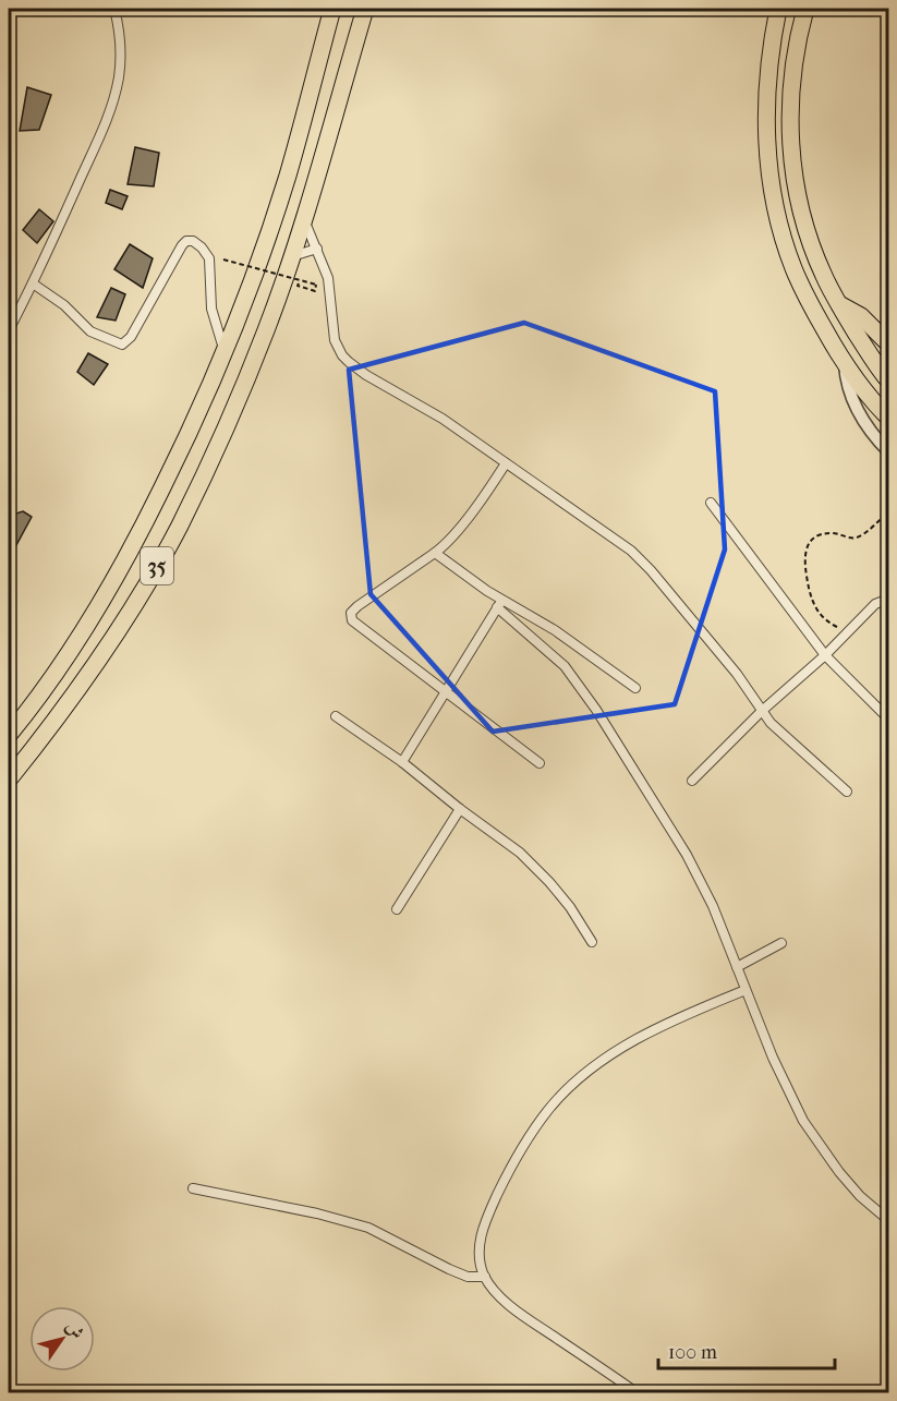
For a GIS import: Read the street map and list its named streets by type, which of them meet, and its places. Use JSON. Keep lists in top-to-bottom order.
{
  "streets": {
    "highway": ["35"]
  },
  "scale_bar": "100 m",
  "north": "top right"
}
